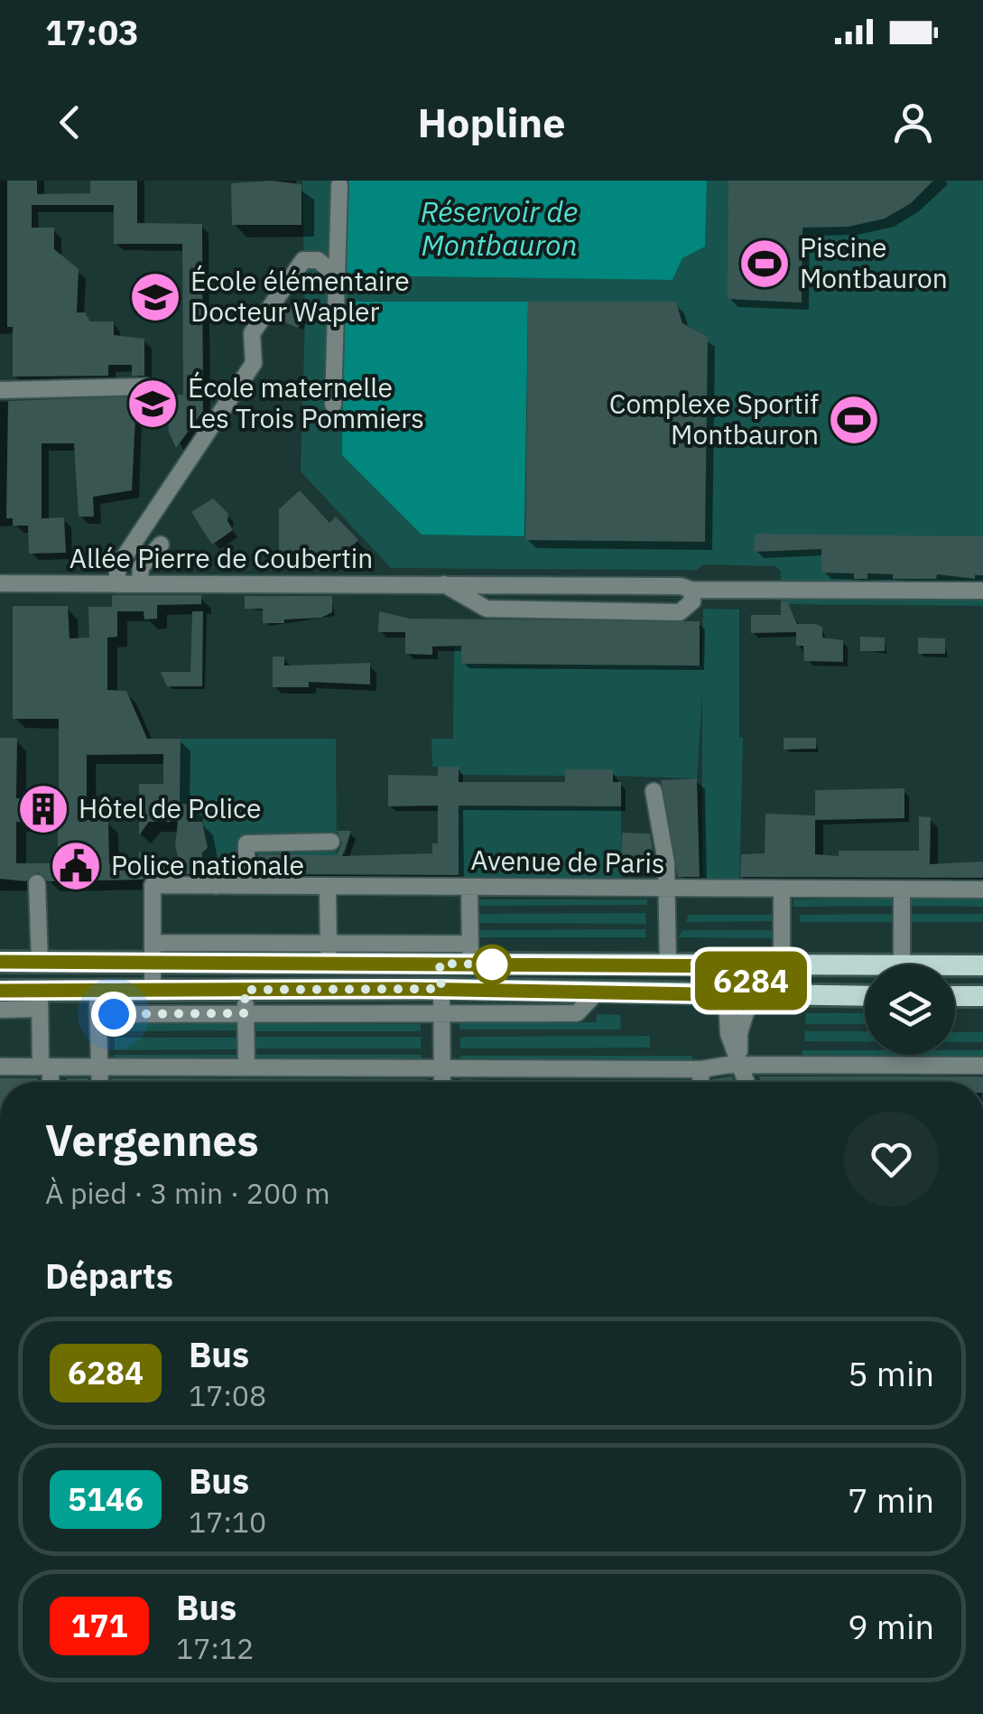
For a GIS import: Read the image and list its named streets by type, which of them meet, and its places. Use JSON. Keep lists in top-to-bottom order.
{
  "streets": {
    "street": ["Allée Pierre de Coubertin", "Avenue de Paris"]
  },
  "water": ["Réservoir de Montbauron"],
  "places": {
    "sports": ["Piscine Montbauron", "Complexe Sportif Montbauron"],
    "school or university": ["École élémentaire Docteur Wapler", "École maternelle Les Trois Pommiers"],
    "building": ["Hôtel de Police"],
    "public building": ["Police nationale"]
  },
  "lines": ["bus line 6284"],
  "page": {
    "status": "17:03",
    "header": "Hopline",
    "on_map": "6284",
    "heading": [
      ["Vergennes", "À pied · 3 min · 200 m"],
      "Départs"
    ],
    "list": [
      {
        "mark": "6284",
        "name": "Bus",
        "note": "17:08",
        "value": "5 min"
      },
      {
        "mark": "5146",
        "name": "Bus",
        "note": "17:10",
        "value": "7 min"
      },
      {
        "mark": "171",
        "name": "Bus",
        "note": "17:12",
        "value": "9 min"
      }
    ]
  }
}
